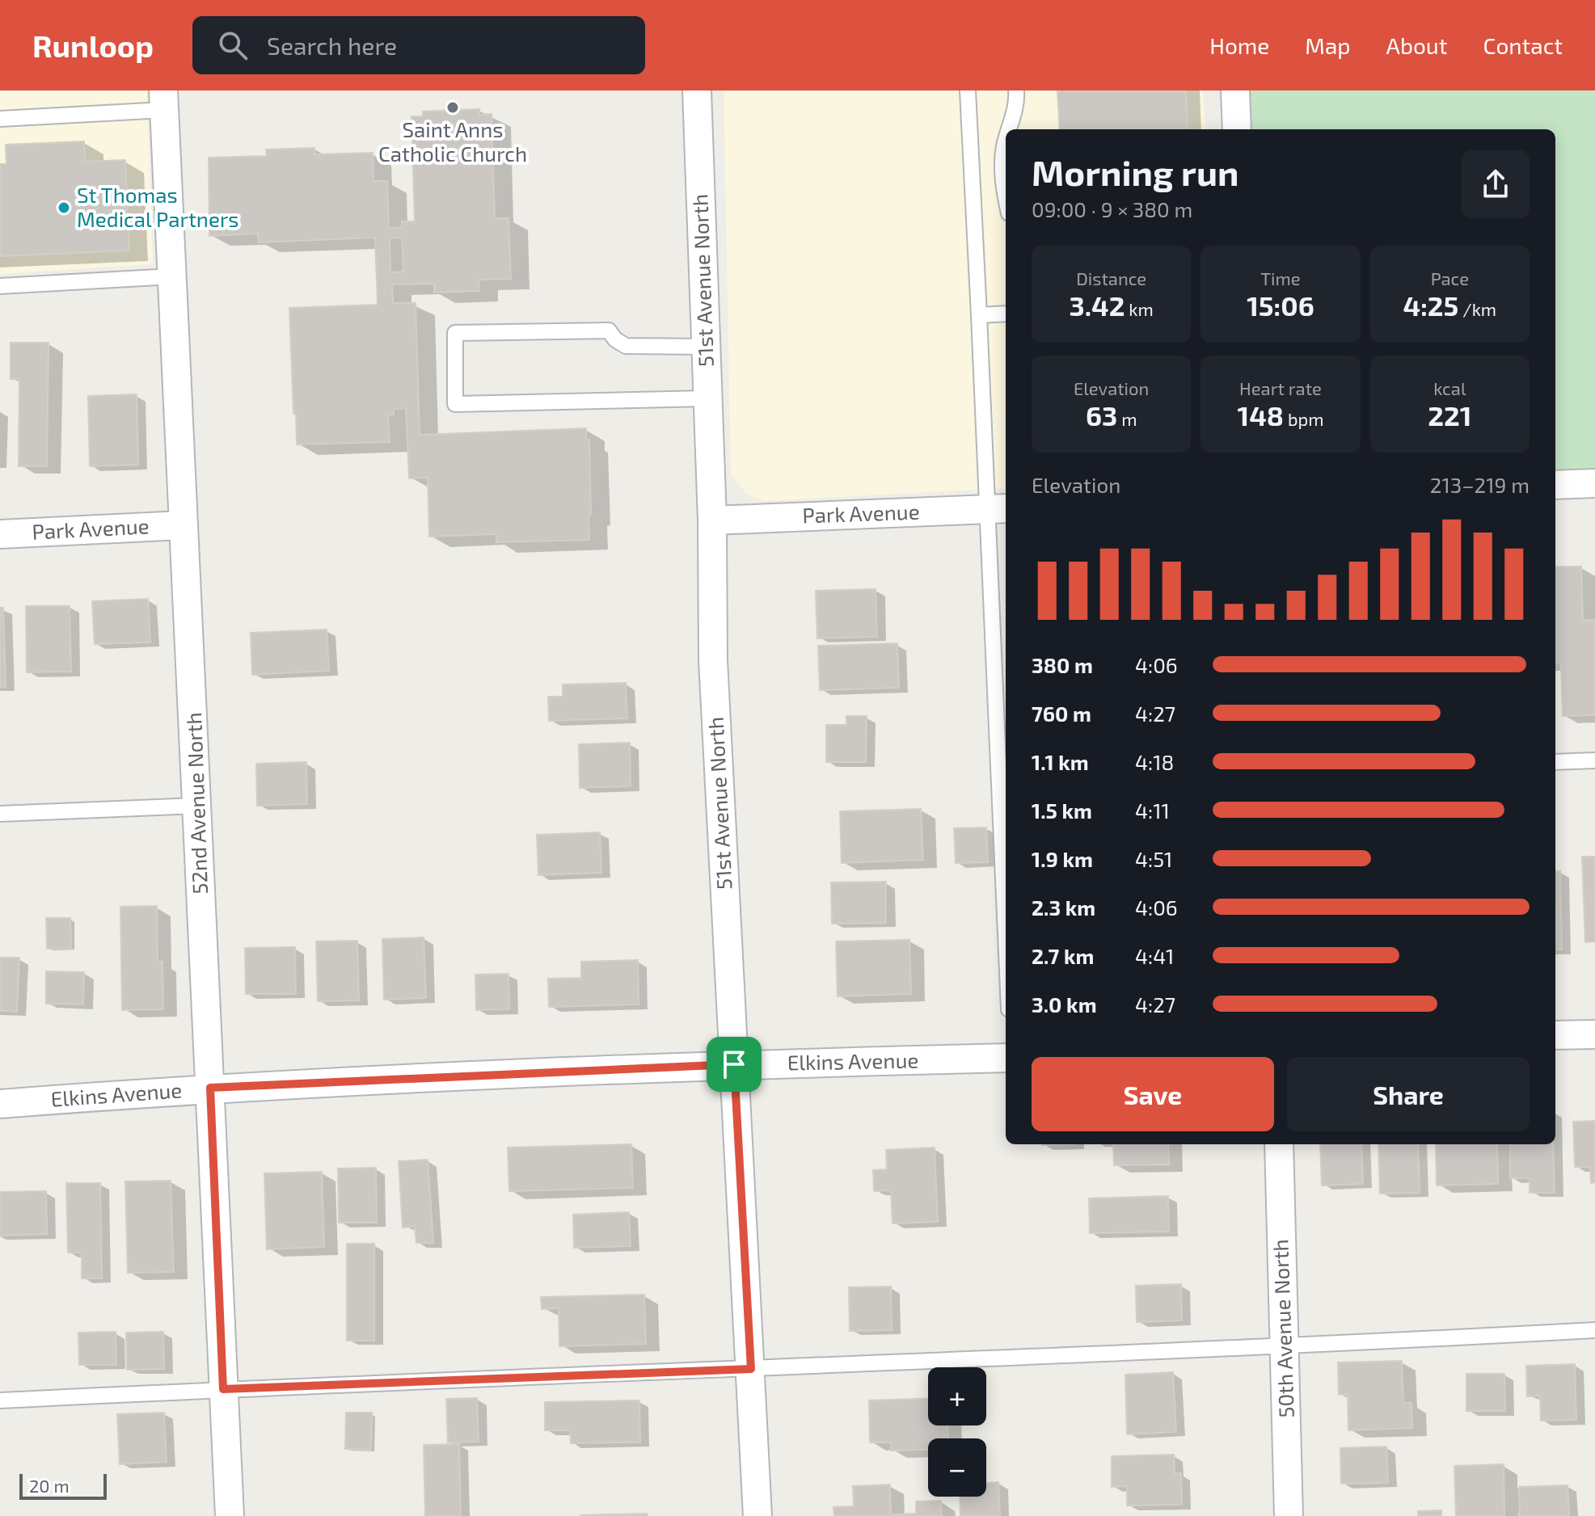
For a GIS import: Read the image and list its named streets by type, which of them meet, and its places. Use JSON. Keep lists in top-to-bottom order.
{
  "streets": {
    "street": [
      "51st Avenue North",
      "Park Avenue",
      "52nd Avenue North",
      "Elkins Avenue",
      "50th Avenue North"
    ]
  },
  "crossings": [
    ["51st Avenue North", "Park Avenue"],
    ["51st Avenue North", "Elkins Avenue"],
    ["Park Avenue", "52nd Avenue North"],
    ["52nd Avenue North", "Elkins Avenue"]
  ],
  "places": ["Saint Anns Catholic Church", "St Thomas Medical Partners"],
  "scale_bar": "20 m",
  "page": {
    "header": "Runloop",
    "search": "Search here",
    "nav": [
      "Home",
      "Map",
      "About",
      "Contact"
    ],
    "heading": ["Morning run", "09:00 · 9 × 380 m"],
    "stats": [
      ["Distance", "3.42 km"],
      ["Time", "15:06"],
      ["Pace", "4:25 /km"],
      ["Elevation", "63 m"],
      ["Heart rate", "148 bpm"],
      ["kcal", "221"]
    ],
    "chart": ["Elevation", "213–219 m"],
    "list": [
      {
        "name": "380 m",
        "note": "4:06"
      },
      {
        "name": "760 m",
        "note": "4:27"
      },
      {
        "name": "1.1 km",
        "note": "4:18"
      },
      {
        "name": "1.5 km",
        "note": "4:11"
      },
      {
        "name": "1.9 km",
        "note": "4:51"
      },
      {
        "name": "2.3 km",
        "note": "4:06"
      },
      {
        "name": "2.7 km",
        "note": "4:41"
      },
      {
        "name": "3.0 km",
        "note": "4:27"
      }
    ],
    "buttons": ["Save", "Share"],
    "map_buttons": ["+", "−"],
    "scale": "20 m"
  }
}
